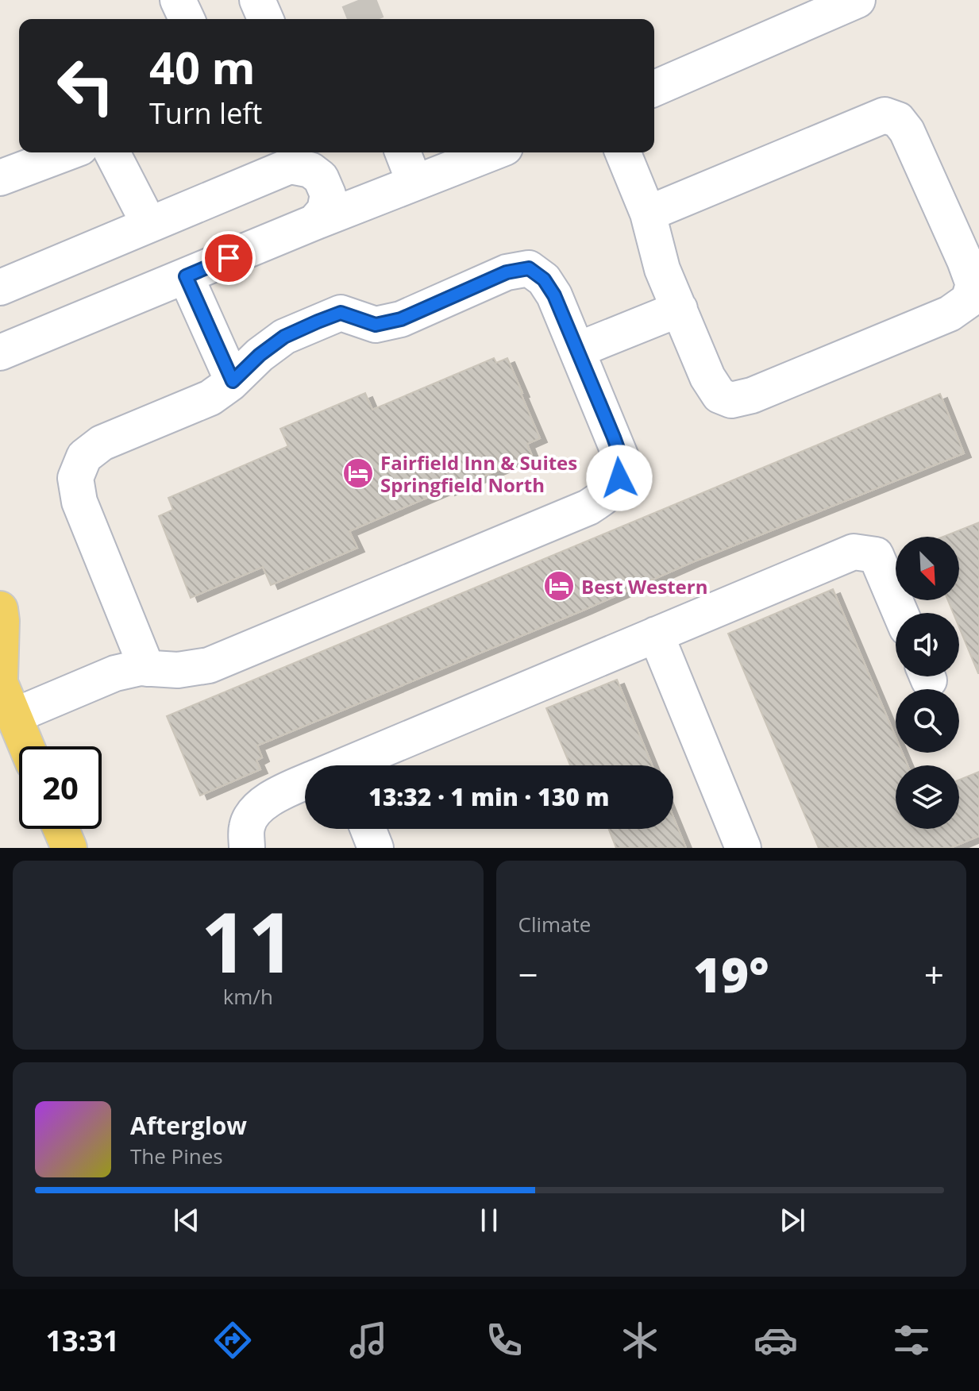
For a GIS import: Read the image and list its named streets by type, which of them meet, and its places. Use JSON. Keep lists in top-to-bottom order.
{
  "places": {
    "hotel": ["Fairfield Inn & Suites Springfield North", "Best Western"]
  },
  "north": "bottom right",
  "page": {
    "turn": ["40 m", "Turn left"],
    "limit": "20",
    "trip": "13:32 · 1 min · 130 m",
    "tile": [
      ["11", "km/h"],
      "Climate"
    ],
    "heat": ["−", "19°", "+"],
    "song": ["Afterglow", "The Pines"],
    "tabs": "13:31"
  }
}
